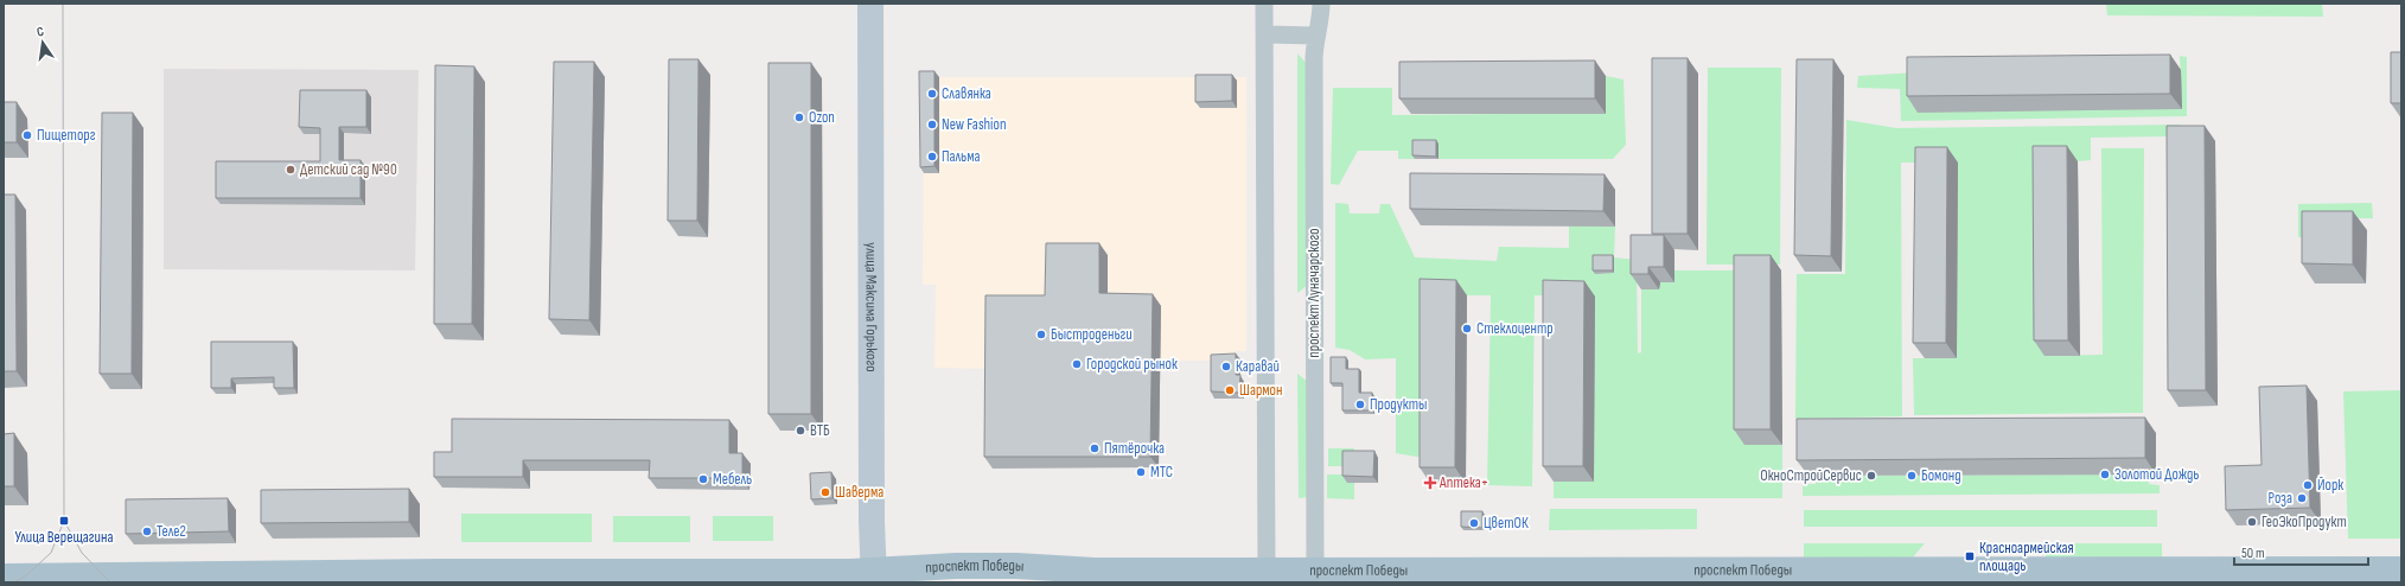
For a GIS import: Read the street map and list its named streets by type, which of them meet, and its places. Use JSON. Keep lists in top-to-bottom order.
{
  "streets": {
    "main road": ["проспект Победы"],
    "street": ["проспект Луначарского", "улица Максима Горького"]
  },
  "crossings": [
    ["проспект Луначарского", "проспект Победы"],
    ["улица Максима Горького", "проспект Победы"]
  ],
  "places": {
    "other": [
      "Славянка",
      "Ozon",
      "New Fashion",
      "Пищеторг",
      "Пальма",
      "Детский сад №90",
      "Стеклоцентр",
      "Быстроденьги",
      "Городской рынок",
      "Каравай",
      "Шармон",
      "Продукты",
      "ВТБ",
      "Пятёрочка",
      "МТС",
      "Золотой Дождь",
      "ОкноСтройСервис",
      "Бомонд",
      "Мебель",
      "Йорк",
      "Шаверма",
      "Роза",
      "ГеоЭкоПродукт",
      "ЦветОК",
      "Теле2"
    ],
    "health": ["Аптека+"],
    "transit": ["Улица Верещагина", "Красноармейская площадь"]
  },
  "scale_bar": "50 m",
  "north": "top"
}
